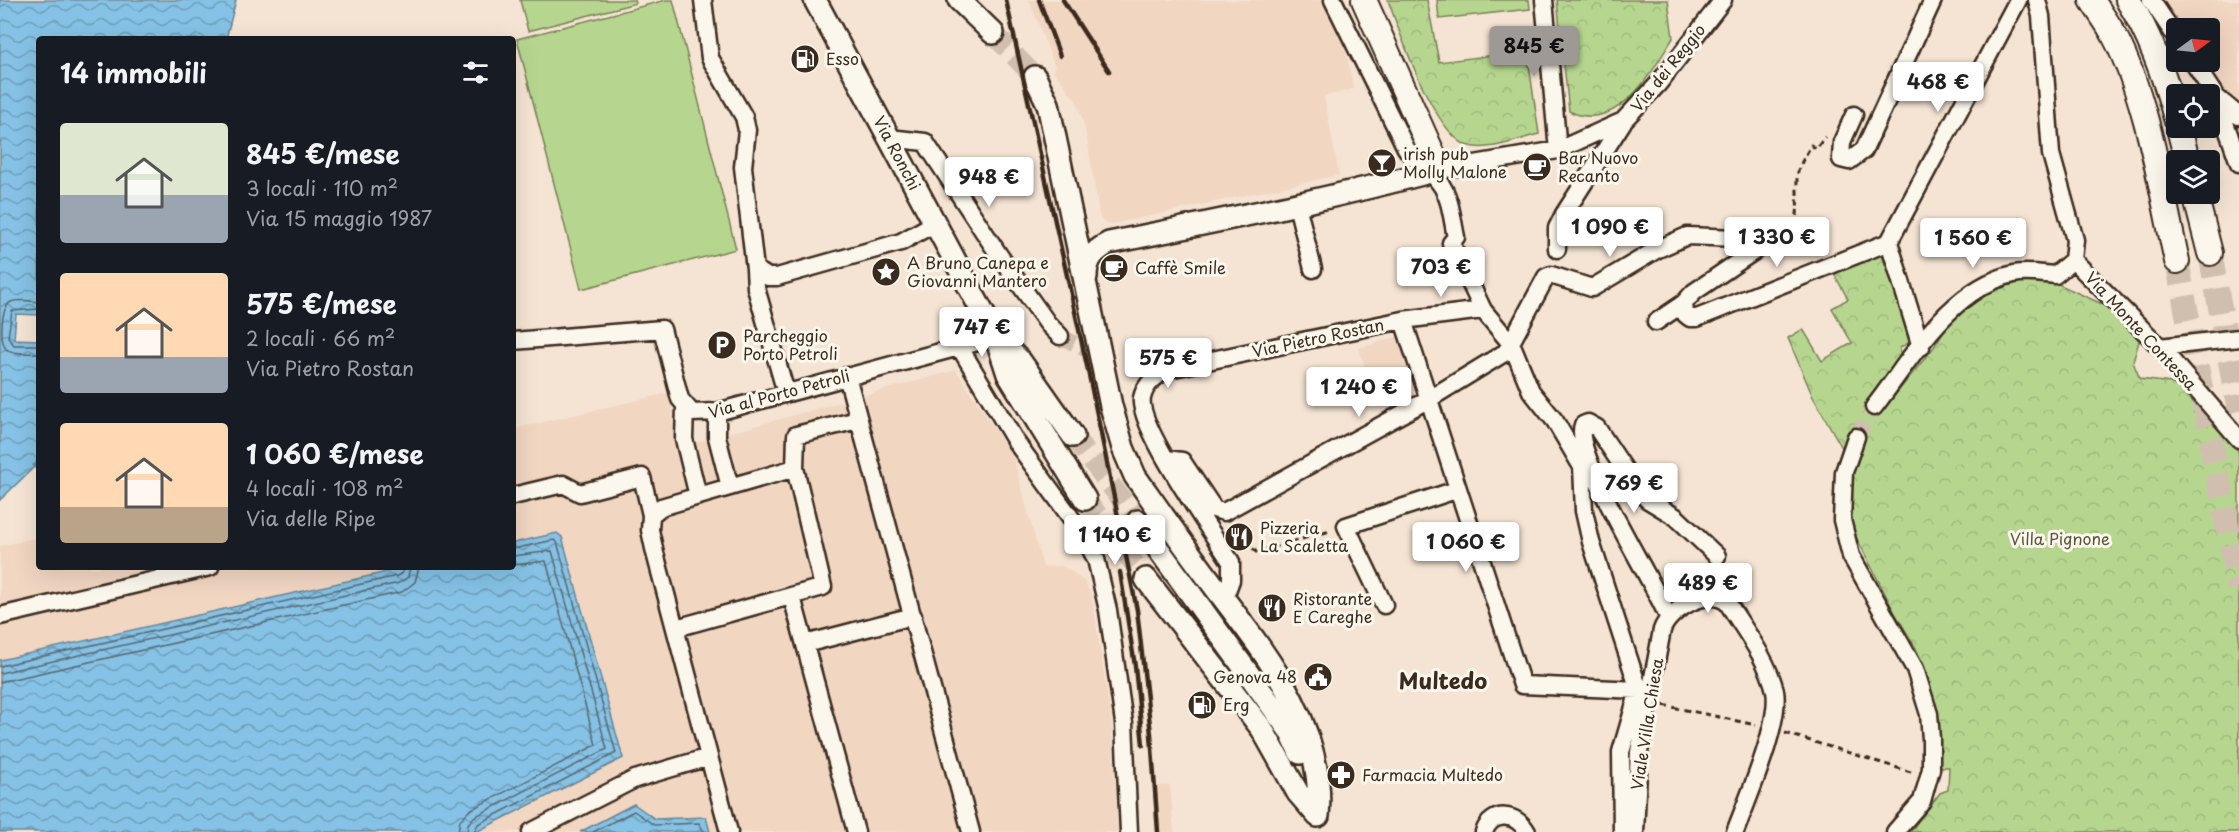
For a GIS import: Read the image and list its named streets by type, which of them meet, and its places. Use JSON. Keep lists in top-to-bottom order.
{
  "streets": {
    "main road": ["Via Ronchi"],
    "street": [
      "Via dei Reggio",
      "Via Monte Contessa",
      "Via Pietro Rostan",
      "Via al Porto Petroli",
      "Viale Villa Chiesa"
    ]
  },
  "crossings": [
    ["Via Ronchi", "Via al Porto Petroli"]
  ],
  "districts": ["Multedo"],
  "parks": ["Villa Pignone"],
  "places": {
    "fuel station": ["Esso", "Erg"],
    "bar": ["irish pub Molly Malone"],
    "cafe": ["Bar Nuovo Recanto", "Caffè Smile"],
    "place": ["A Bruno Canepa e Giovanni Mantero"],
    "parking": ["Parcheggio Porto Petroli"],
    "restaurant": ["Pizzeria La Scaletta", "Ristorante E Careghe"],
    "public building": ["Genova 48"],
    "pharmacy": ["Farmacia Multedo"]
  },
  "north": "right",
  "page": {
    "price": [
      "845 €",
      "468 €",
      "948 €",
      "1 090 €",
      "1 330 €",
      "1 560 €",
      "703 €",
      "747 €",
      "575 €",
      "1 240 €",
      "769 €",
      "1 140 €",
      "1 060 €",
      "489 €"
    ],
    "heading": "14 immobili",
    "list": [
      {
        "name": "845 €/mese",
        "note": "3 locali · 110 m² · Via 15 maggio 1987"
      },
      {
        "name": "575 €/mese",
        "note": "2 locali · 66 m² · Via Pietro Rostan"
      },
      {
        "name": "1 060 €/mese",
        "note": "4 locali · 108 m² · Via delle Ripe"
      }
    ]
  }
}
